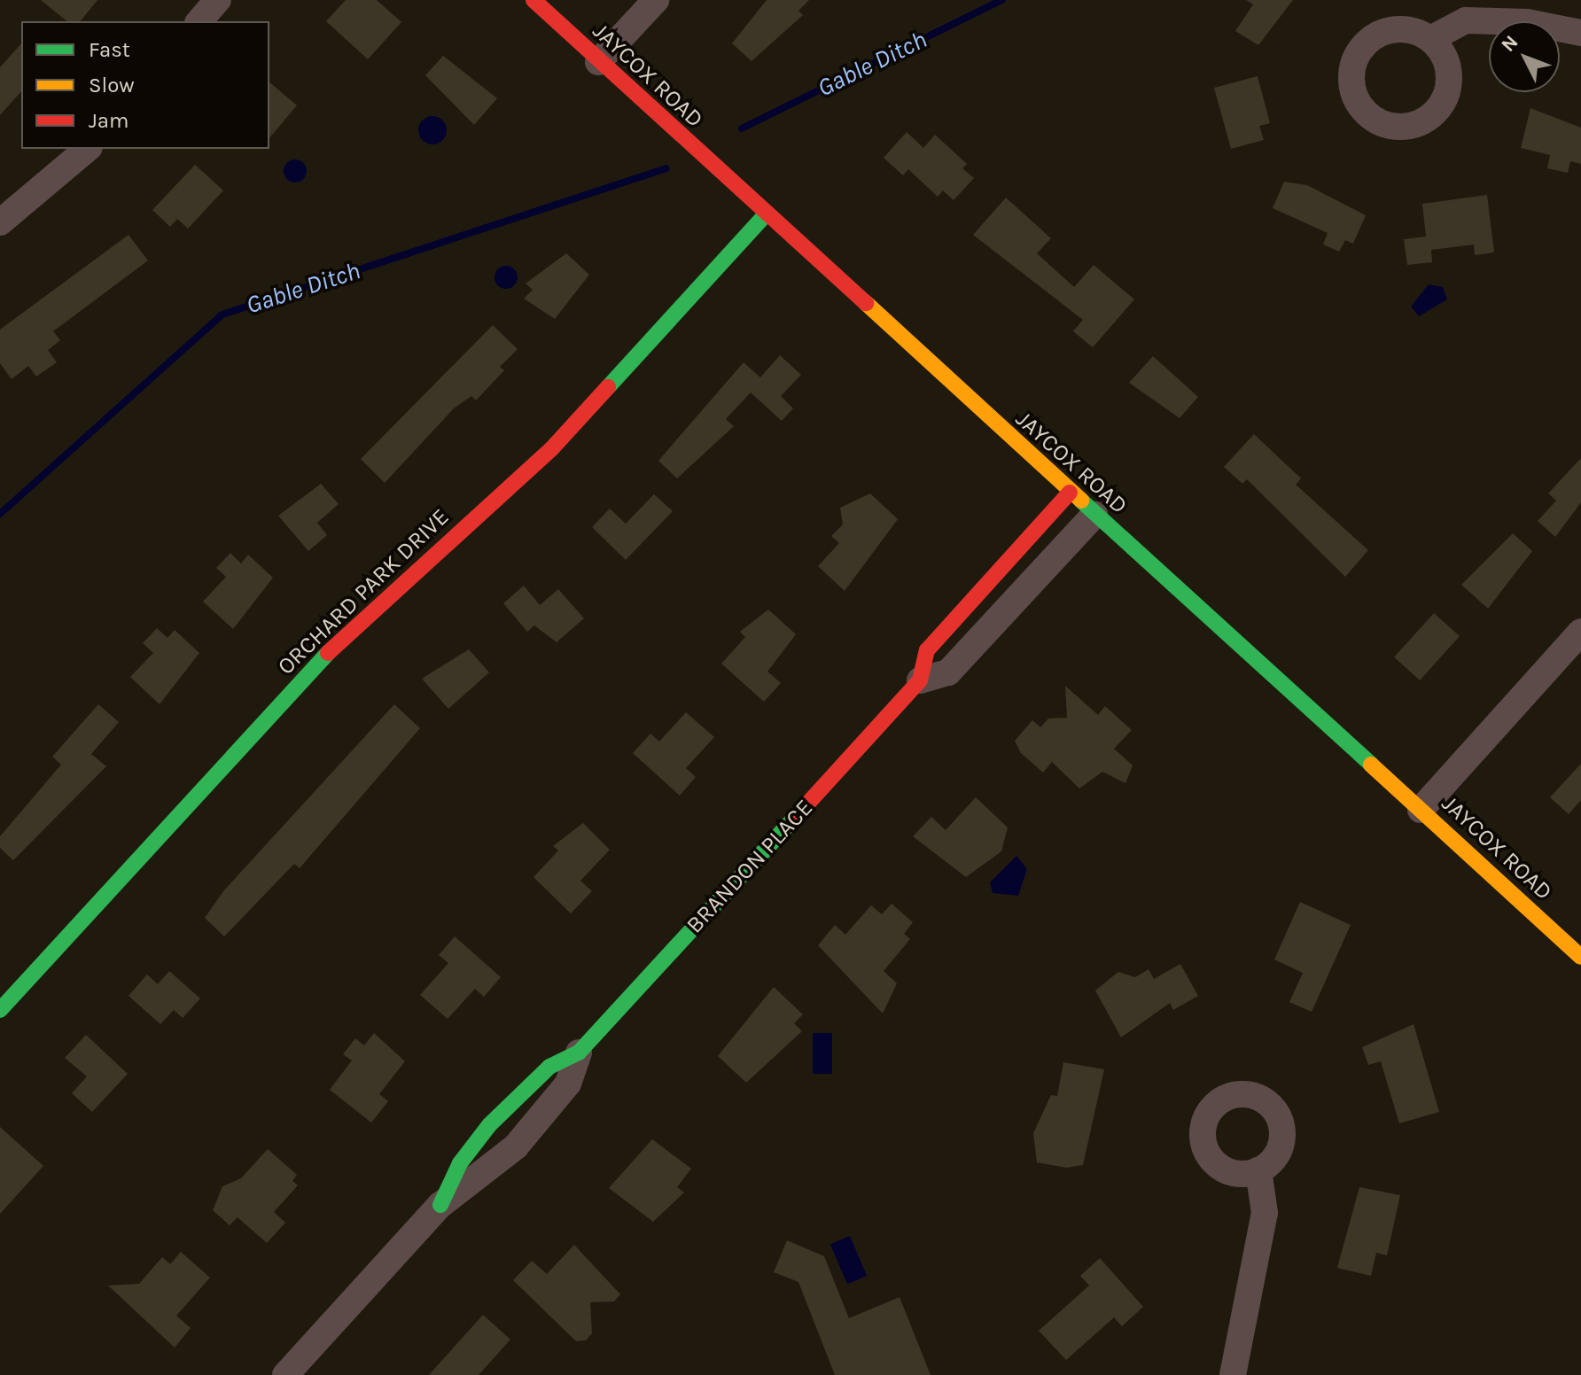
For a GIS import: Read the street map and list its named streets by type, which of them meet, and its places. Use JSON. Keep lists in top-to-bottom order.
{
  "streets": {
    "street": ["JAYCOX ROAD", "ORCHARD PARK DRIVE", "BRANDON PLACE"]
  },
  "crossings": [
    ["JAYCOX ROAD", "ORCHARD PARK DRIVE"],
    ["JAYCOX ROAD", "BRANDON PLACE"]
  ],
  "water": ["Gable Ditch"],
  "legend": ["Fast", "Slow", "Jam"],
  "north": "top left"
}
